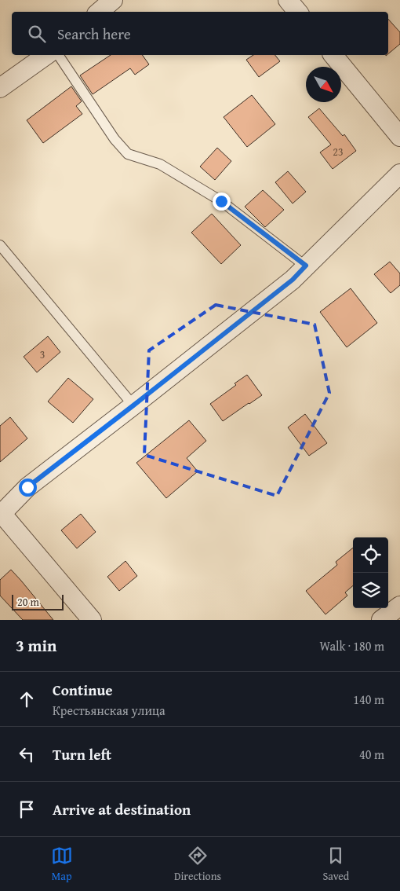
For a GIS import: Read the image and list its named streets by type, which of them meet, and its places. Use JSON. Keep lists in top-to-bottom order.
{
  "house_numbers": ["23", "3"],
  "scale_bar": "20 m",
  "north": "bottom right",
  "page": {
    "search": "Search here",
    "scale": "20 m",
    "heading": ["3 min", "Walk · 180 m"],
    "list": [
      ["Continue", "Крестьянская улица", "140 m"],
      ["Turn left", "40 m"],
      "Arrive at destination"
    ],
    "nav": ["Map", "Directions", "Saved"]
  }
}
